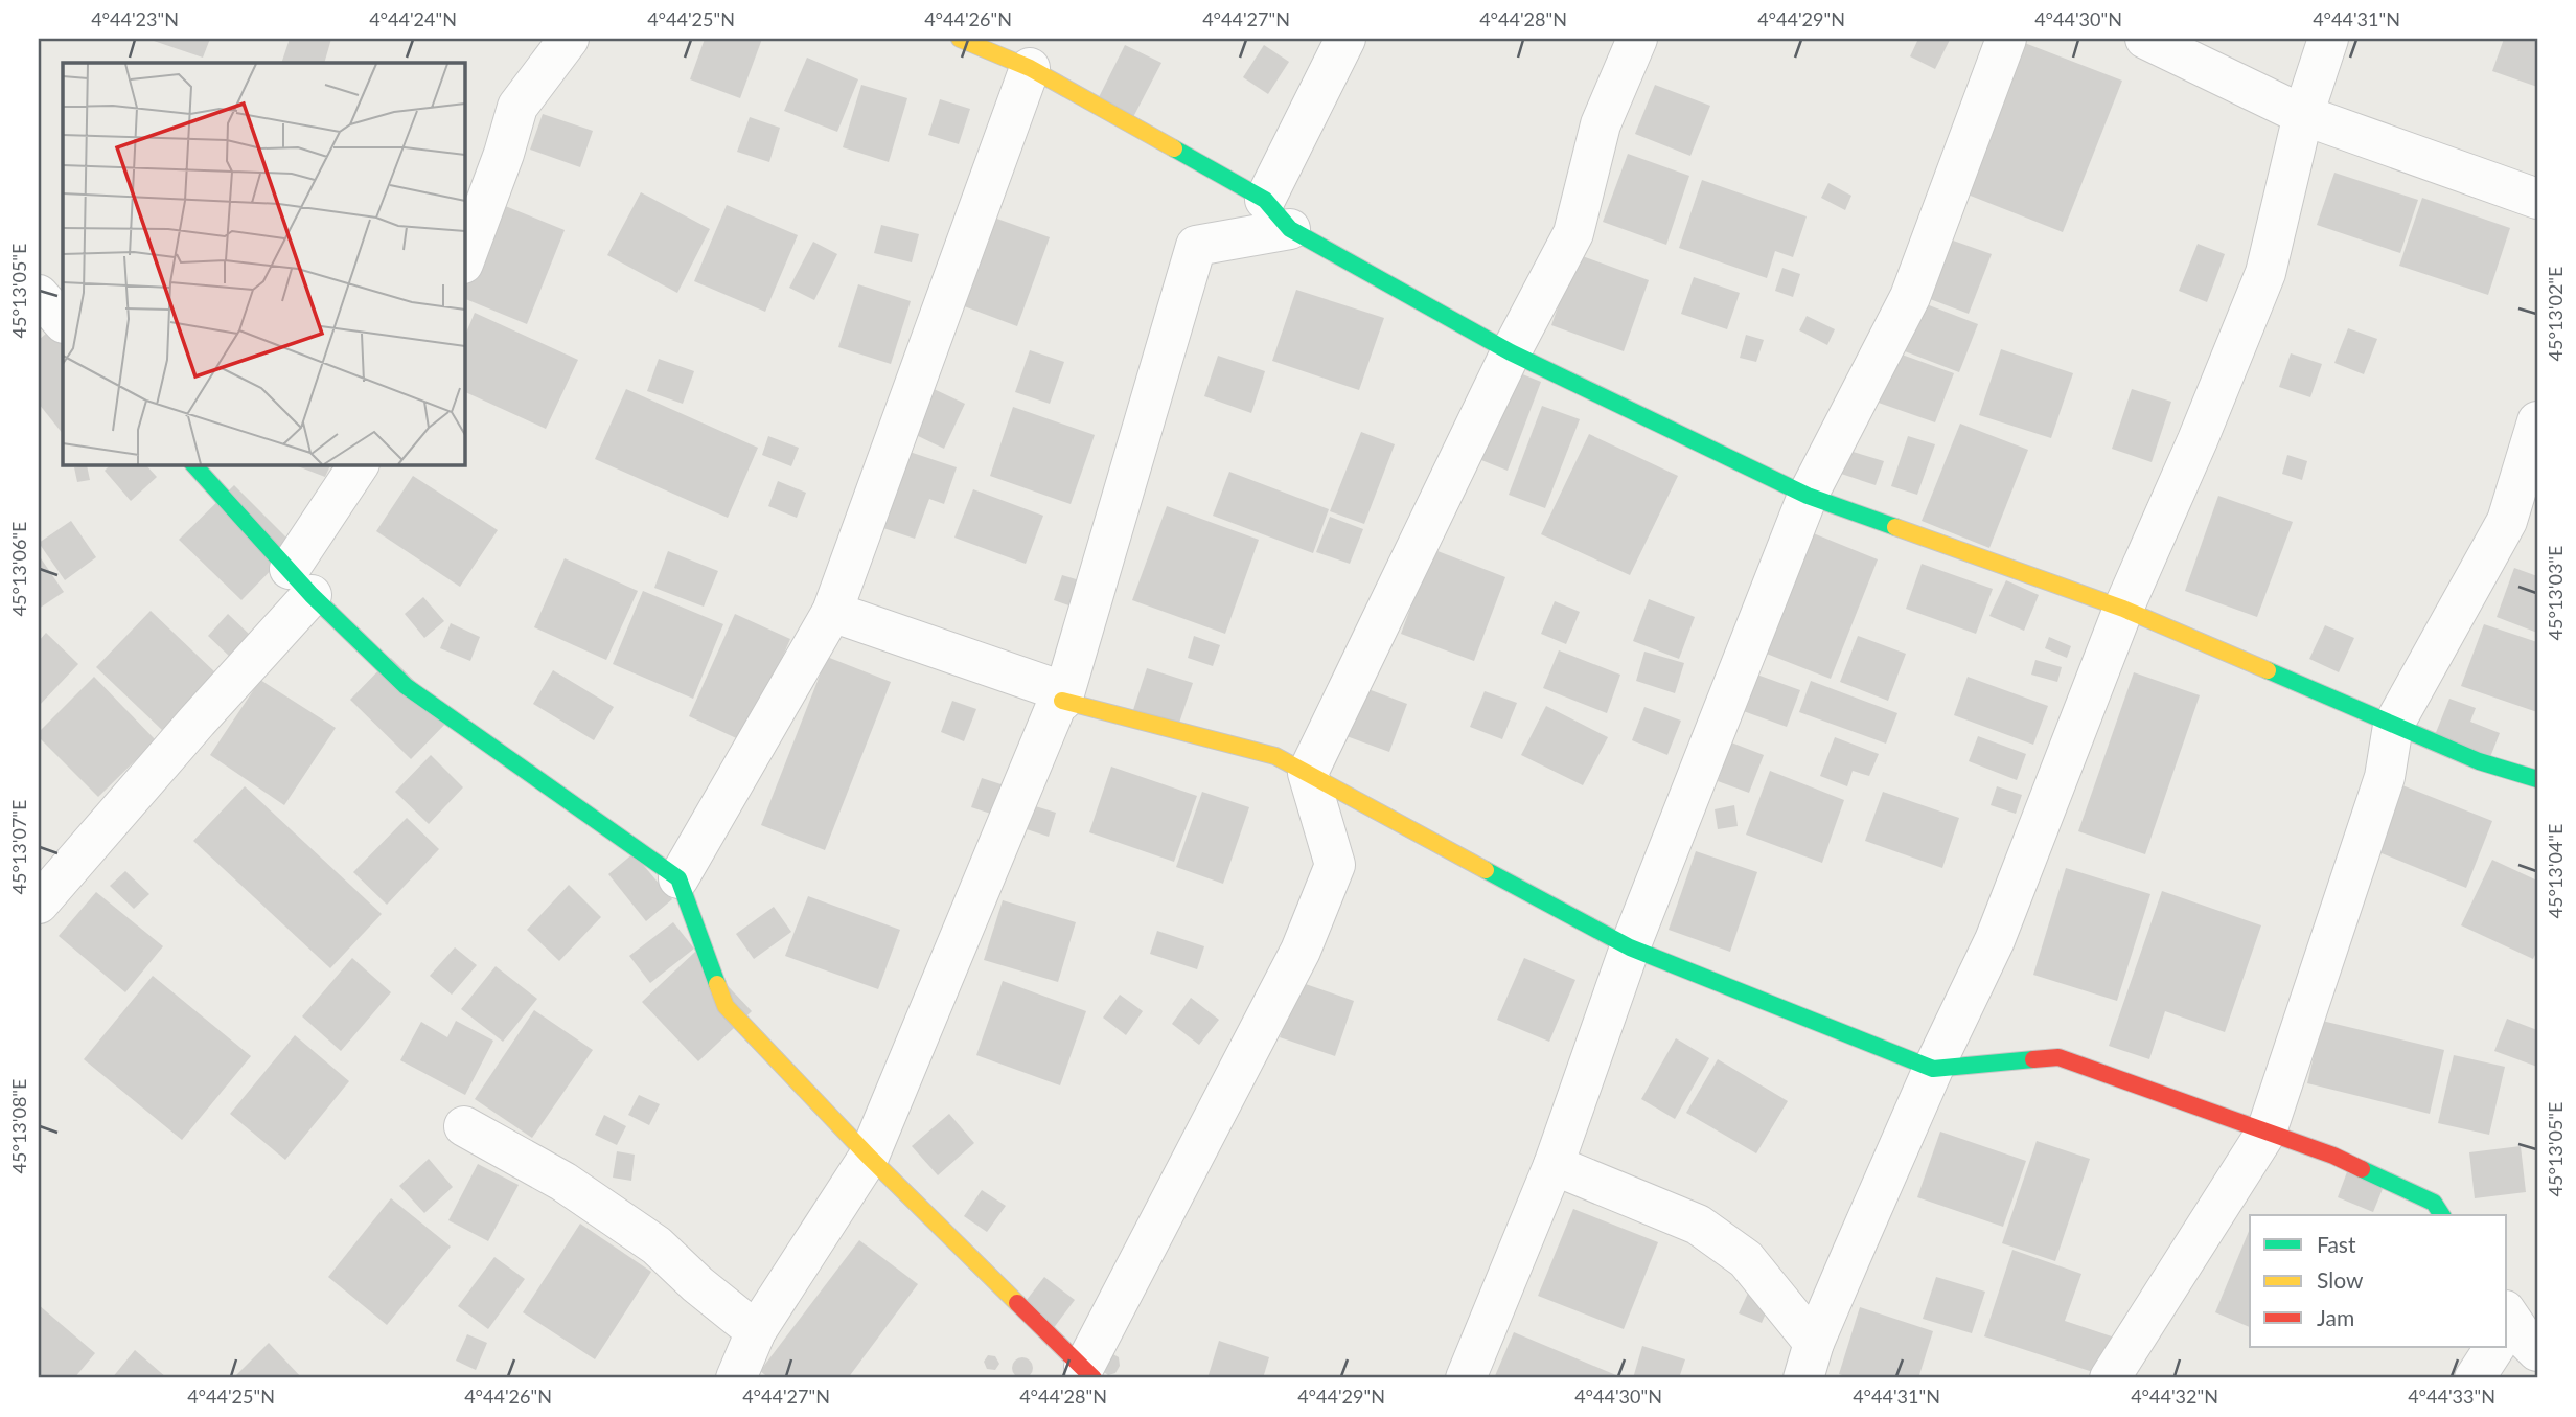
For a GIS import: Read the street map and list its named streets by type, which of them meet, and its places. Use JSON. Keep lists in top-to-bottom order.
{
  "legend": ["Fast", "Slow", "Jam"],
  "coordinates": [
    "4°44'23\"N",
    "4°44'24\"N",
    "4°44'25\"N",
    "4°44'26\"N",
    "4°44'27\"N",
    "4°44'28\"N",
    "4°44'29\"N",
    "4°44'30\"N",
    "4°44'31\"N",
    "45°13'05\"E",
    "45°13'02\"E",
    "45°13'06\"E",
    "45°13'03\"E",
    "45°13'07\"E",
    "45°13'04\"E",
    "45°13'08\"E",
    "4°44'32\"N",
    "4°44'33\"N"
  ]
}
